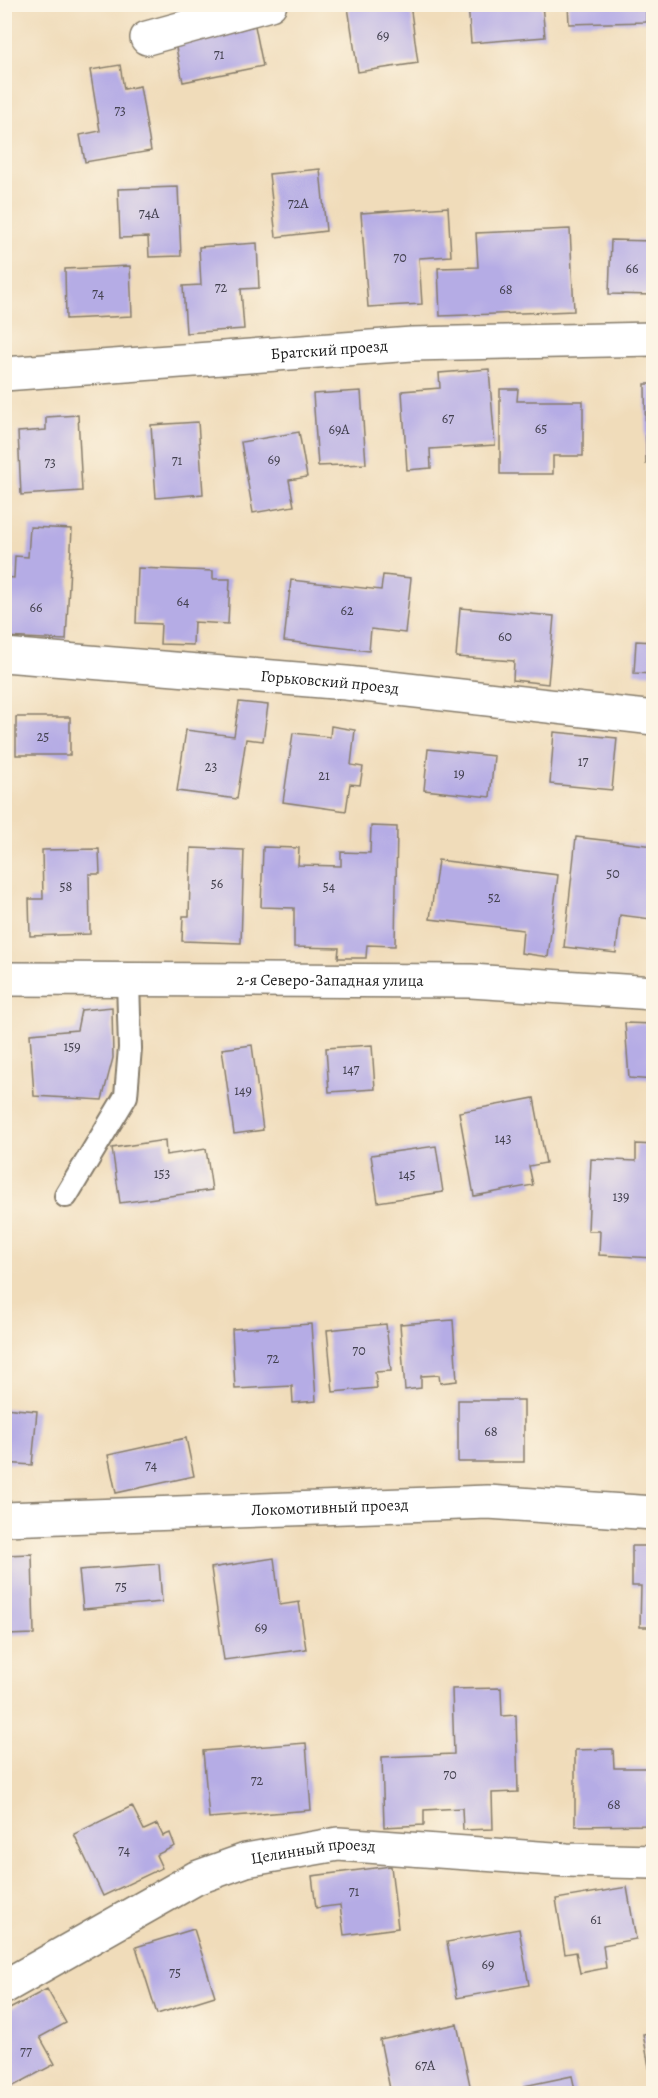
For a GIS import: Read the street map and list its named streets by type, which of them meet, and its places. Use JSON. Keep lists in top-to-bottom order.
{
  "streets": {
    "street": [
      "Братский проезд",
      "Горьковский проезд",
      "2-я Северо-Западная улица",
      "Локомотивный проезд",
      "Целинный проезд"
    ]
  },
  "house_numbers": [
    "69",
    "71",
    "73",
    "72А",
    "74А",
    "70",
    "66",
    "72",
    "68",
    "74",
    "67",
    "65",
    "69А",
    "69",
    "71",
    "73",
    "64",
    "66",
    "62",
    "60",
    "25",
    "17",
    "23",
    "19",
    "21",
    "50",
    "56",
    "58",
    "54",
    "52",
    "159",
    "147",
    "149",
    "143",
    "153",
    "145",
    "139",
    "70",
    "72",
    "68",
    "74",
    "75",
    "69",
    "70",
    "72",
    "68",
    "74",
    "71",
    "61",
    "69",
    "75",
    "77",
    "67А"
  ]
}
